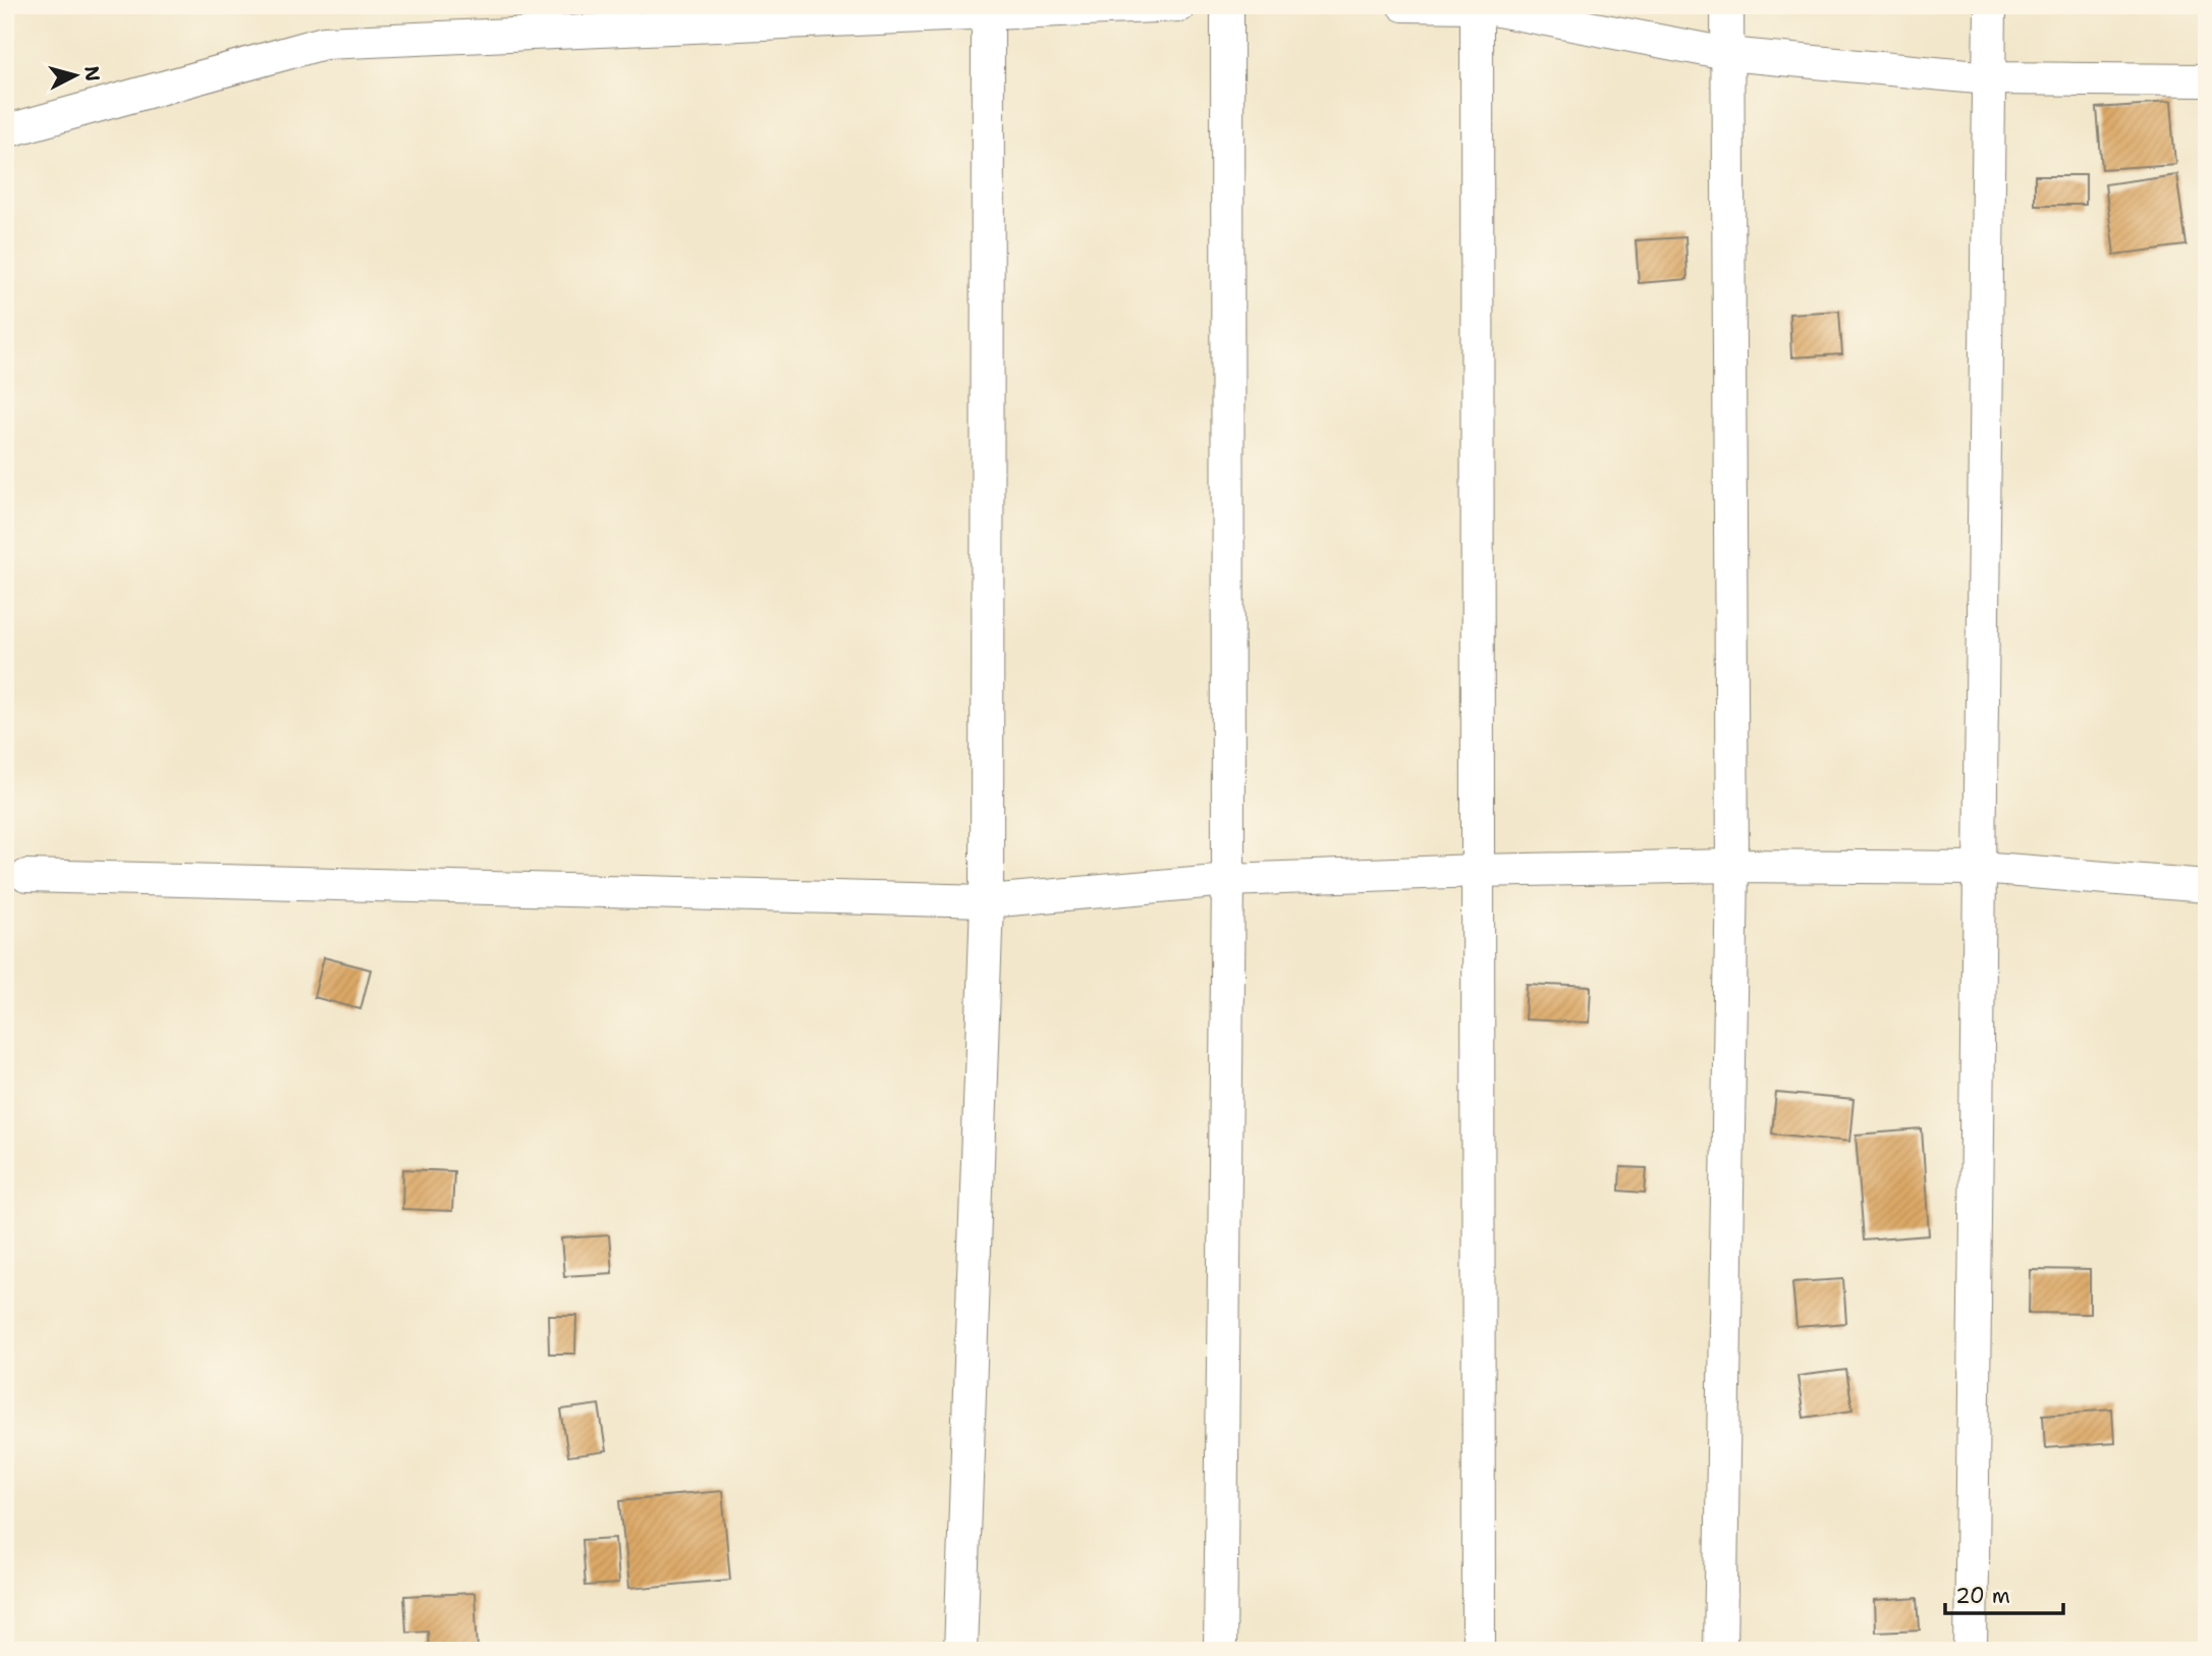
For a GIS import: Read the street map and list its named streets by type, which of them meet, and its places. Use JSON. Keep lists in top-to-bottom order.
{
  "scale_bar": "20 m",
  "north": "right"
}
